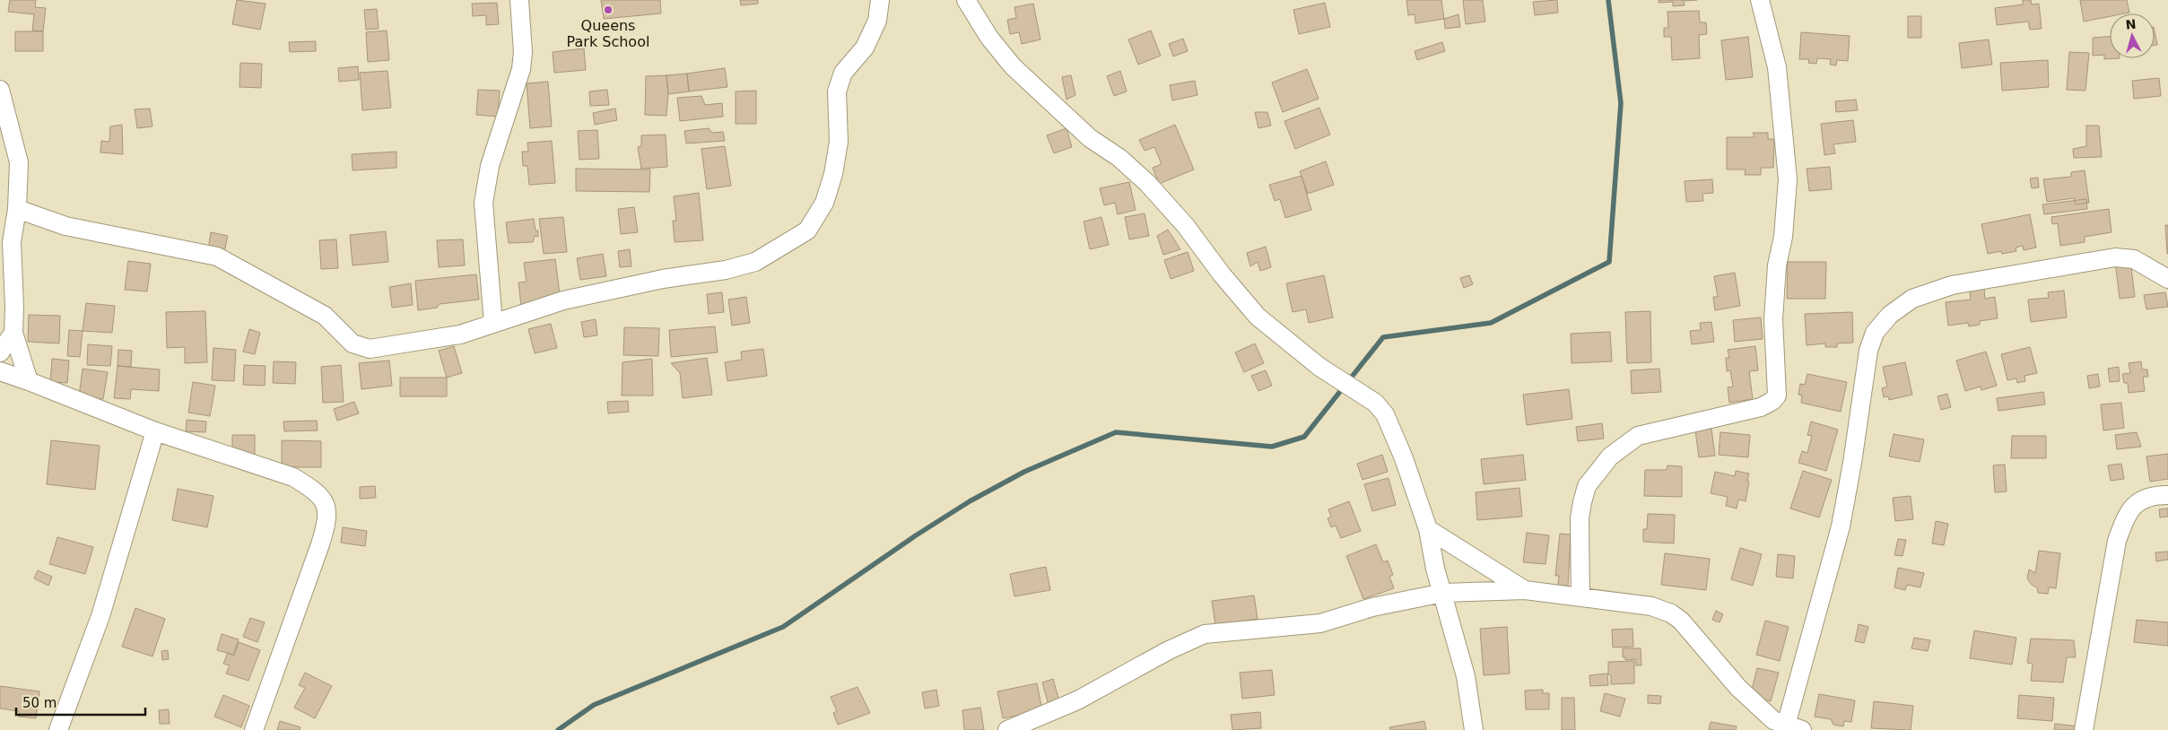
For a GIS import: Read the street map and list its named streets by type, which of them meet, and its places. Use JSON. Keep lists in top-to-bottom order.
{
  "places": ["Queens Park School"],
  "scale_bar": "50 m",
  "north": "top"
}
